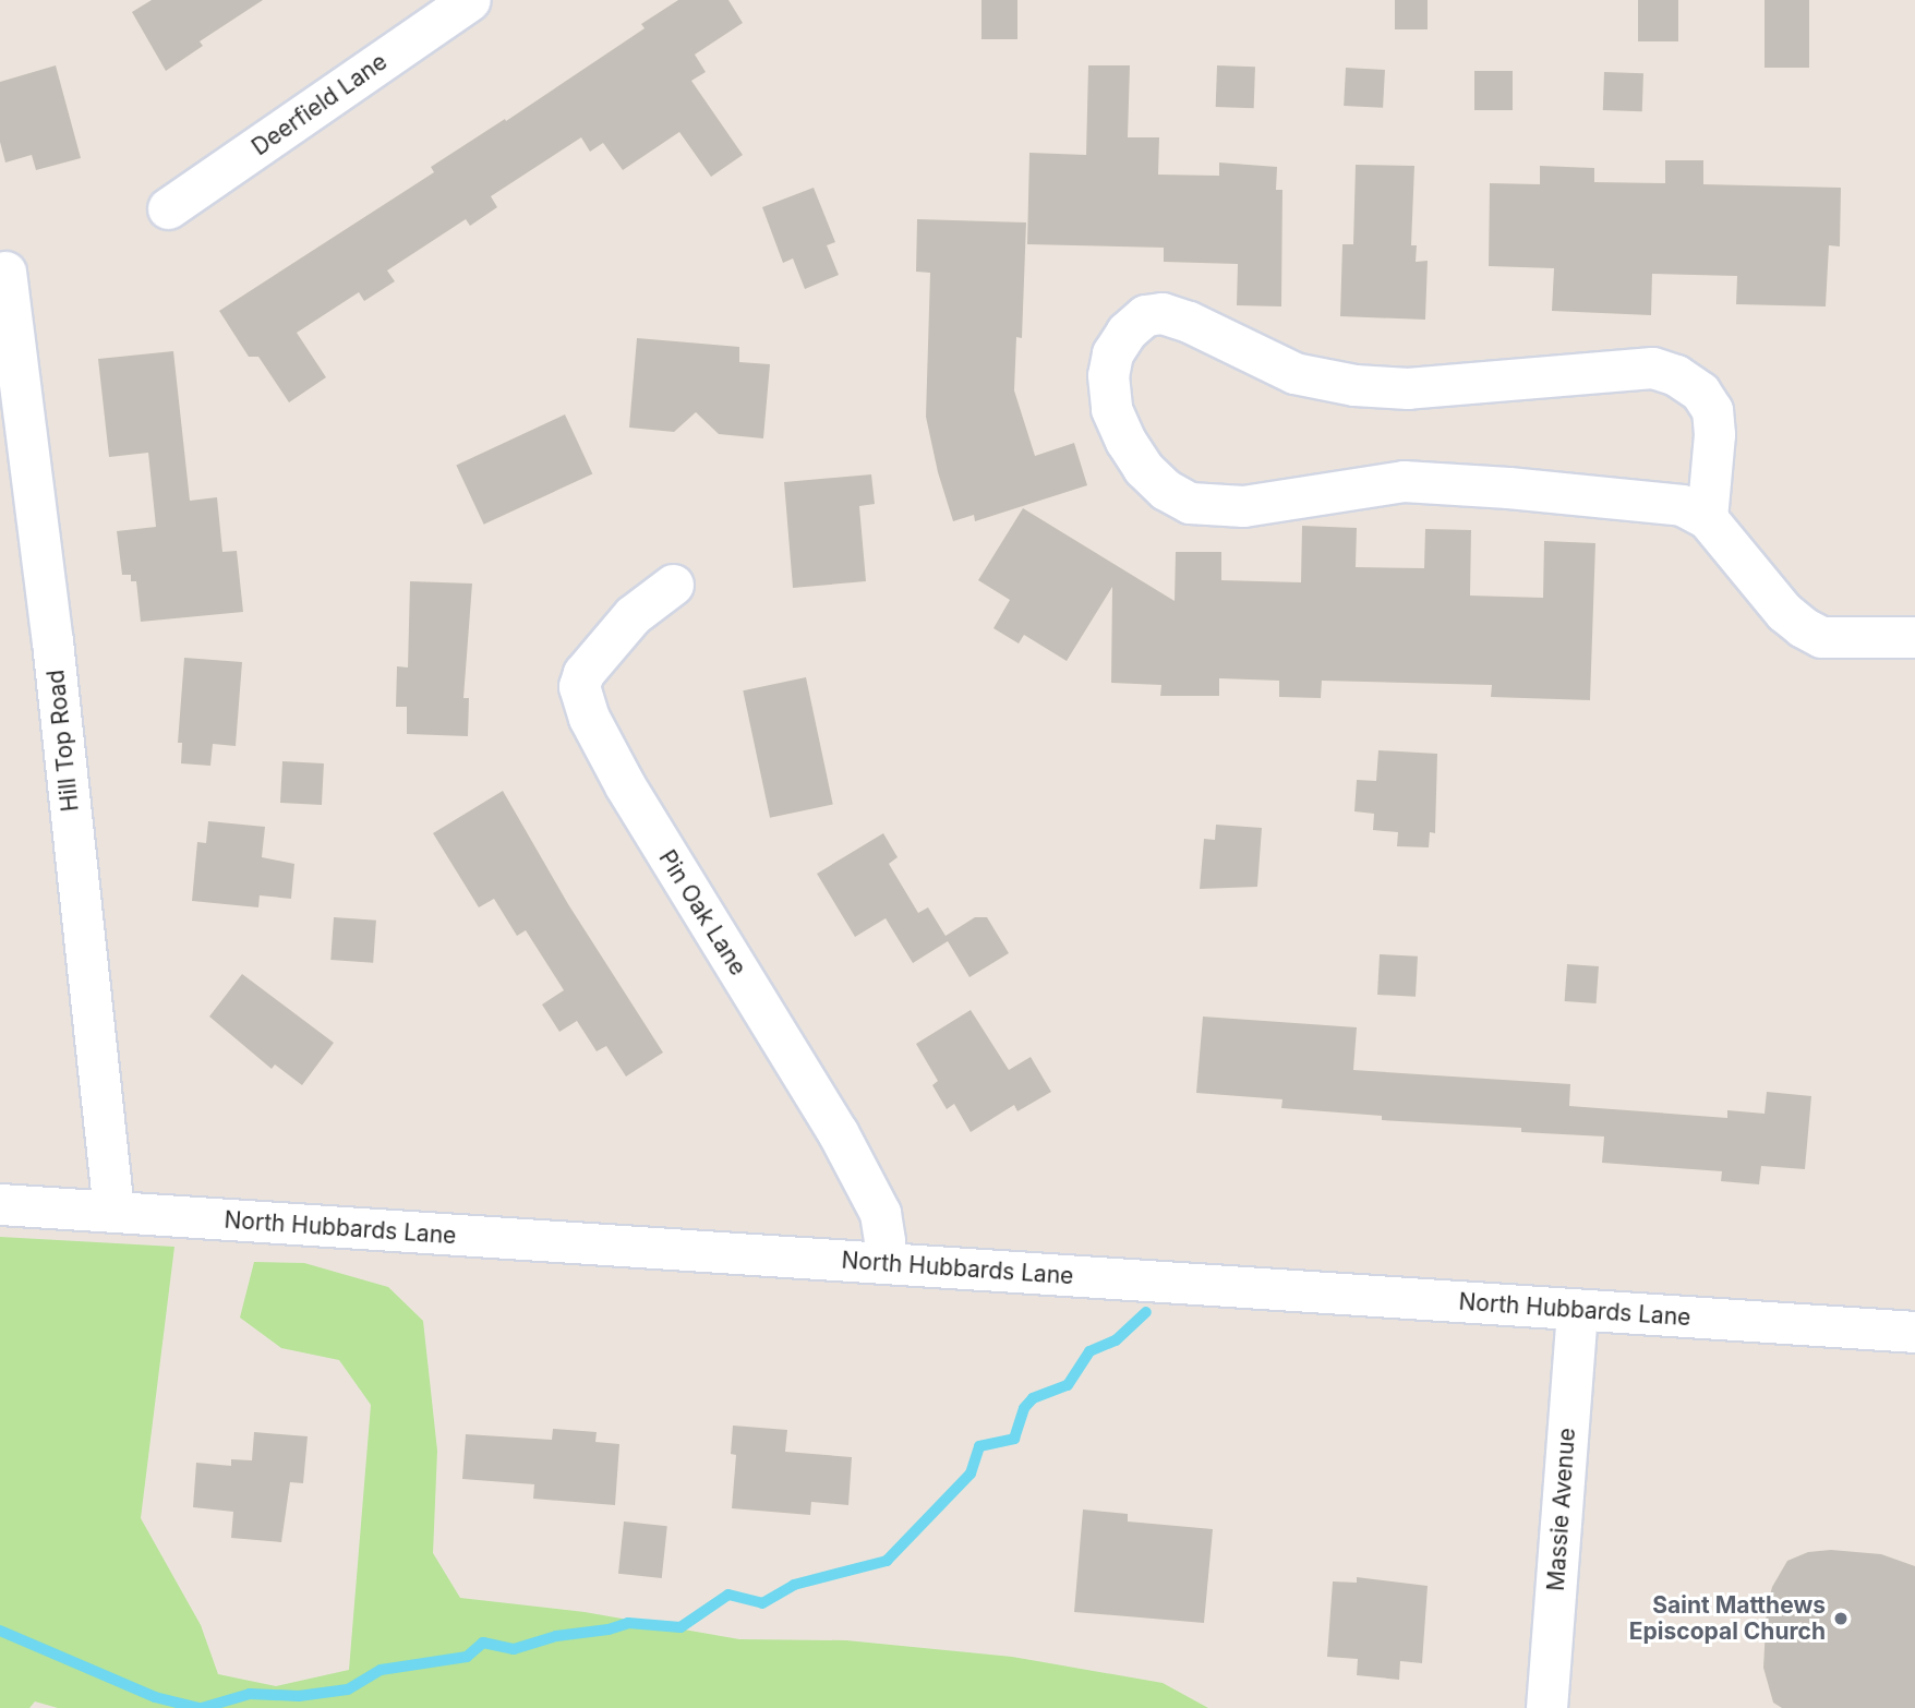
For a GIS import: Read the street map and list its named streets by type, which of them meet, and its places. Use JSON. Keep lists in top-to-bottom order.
{
  "streets": {
    "street": [
      "Deerfield Lane",
      "Hill Top Road",
      "Pin Oak Lane",
      "North Hubbards Lane",
      "Massie Avenue"
    ]
  },
  "crossings": [
    ["Hill Top Road", "North Hubbards Lane"],
    ["Pin Oak Lane", "North Hubbards Lane"],
    ["North Hubbards Lane", "Massie Avenue"]
  ],
  "places": ["Saint Matthews Episcopal Church"]
}
